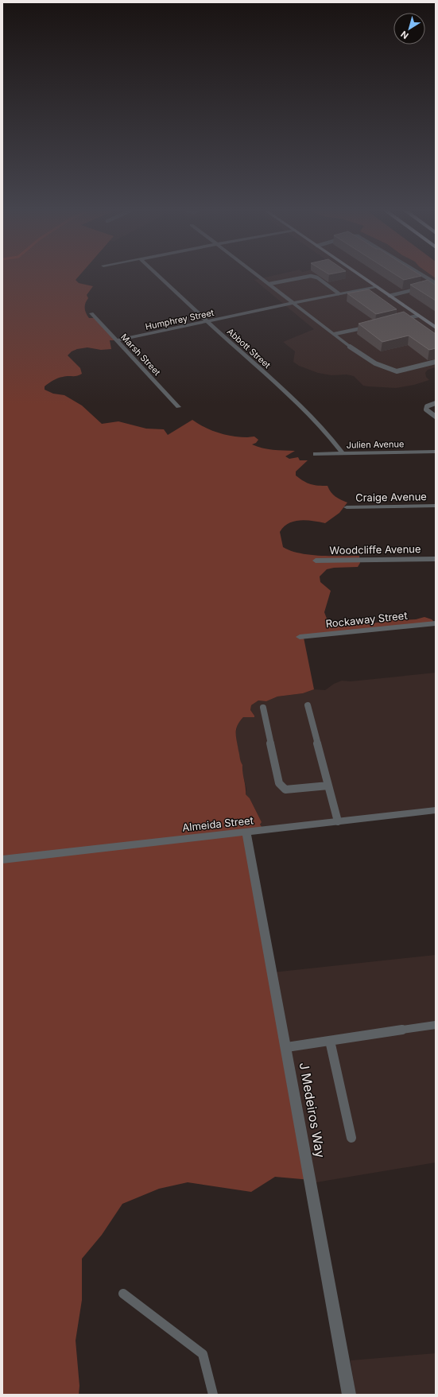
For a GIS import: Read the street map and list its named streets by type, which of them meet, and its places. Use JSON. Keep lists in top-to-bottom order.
{
  "streets": {
    "street": [
      "Humphrey Street",
      "Abbott Street",
      "Marsh Street",
      "Julien Avenue",
      "Craige Avenue",
      "Woodcliffe Avenue",
      "Rockaway Street",
      "Almeida Street",
      "J Medeiros Way"
    ]
  },
  "crossings": [
    ["Humphrey Street", "Abbott Street"],
    ["Humphrey Street", "Marsh Street"],
    ["Abbott Street", "Julien Avenue"],
    ["Almeida Street", "J Medeiros Way"]
  ],
  "north": "bottom left"
}
